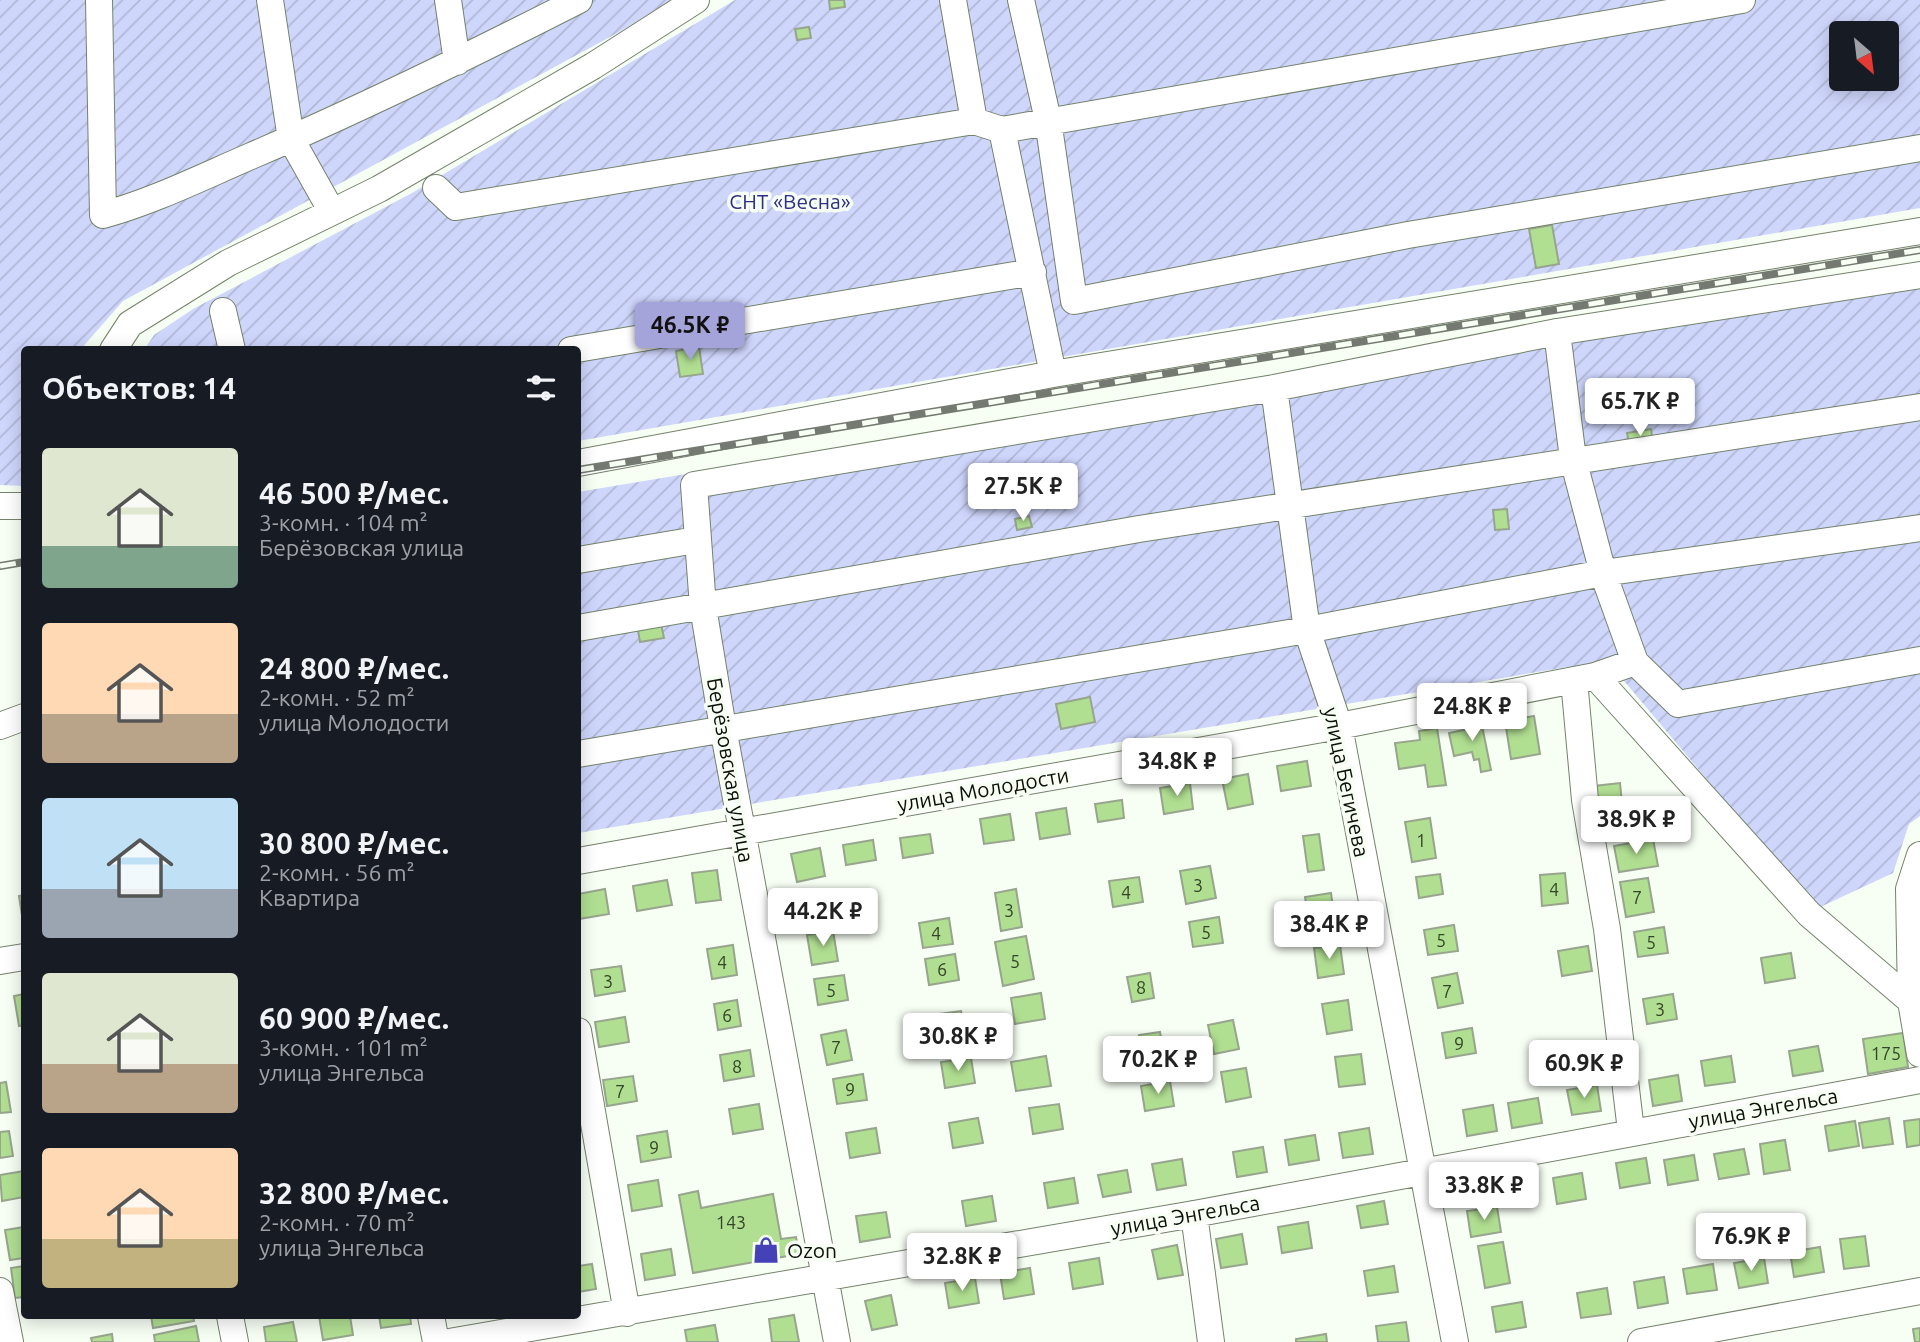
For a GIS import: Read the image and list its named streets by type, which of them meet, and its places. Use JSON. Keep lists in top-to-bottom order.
{
  "streets": {
    "street": [
      "Берёзовская улица",
      "улица Бегичева",
      "улица Молодости",
      "улица Энгельса"
    ]
  },
  "crossings": [
    ["Берёзовская улица", "улица Бегичева"],
    ["Берёзовская улица", "улица Молодости"],
    ["Берёзовская улица", "улица Энгельса"],
    ["улица Бегичева", "улица Молодости"],
    ["улица Бегичева", "улица Энгельса"]
  ],
  "parks": ["СНТ «Весна»"],
  "places": {
    "shop": ["Ozon"]
  },
  "house_numbers": [
    "1",
    "3",
    "4",
    "4",
    "7",
    "3",
    "5",
    "4",
    "5",
    "5",
    "5",
    "4",
    "6",
    "3",
    "8",
    "5",
    "7",
    "3",
    "6",
    "9",
    "7",
    "175",
    "8",
    "9",
    "7",
    "9",
    "143"
  ],
  "north": "bottom right",
  "page": {
    "price": [
      "46.5K ₽",
      "65.7K ₽",
      "27.5K ₽",
      "24.8K ₽",
      "34.8K ₽",
      "38.9K ₽",
      "44.2K ₽",
      "38.4K ₽",
      "30.8K ₽",
      "70.2K ₽",
      "60.9K ₽",
      "33.8K ₽",
      "76.9K ₽",
      "32.8K ₽"
    ],
    "heading": "Объектов: 14",
    "list": [
      {
        "name": "46 500 ₽/мес.",
        "note": "3-комн. · 104 m² · Берёзовская улица"
      },
      {
        "name": "24 800 ₽/мес.",
        "note": "2-комн. · 52 m² · улица Молодости"
      },
      {
        "name": "30 800 ₽/мес.",
        "note": "2-комн. · 56 m² · Квартира"
      },
      {
        "name": "60 900 ₽/мес.",
        "note": "3-комн. · 101 m² · улица Энгельса"
      },
      {
        "name": "32 800 ₽/мес.",
        "note": "2-комн. · 70 m² · улица Энгельса"
      }
    ]
  }
}
